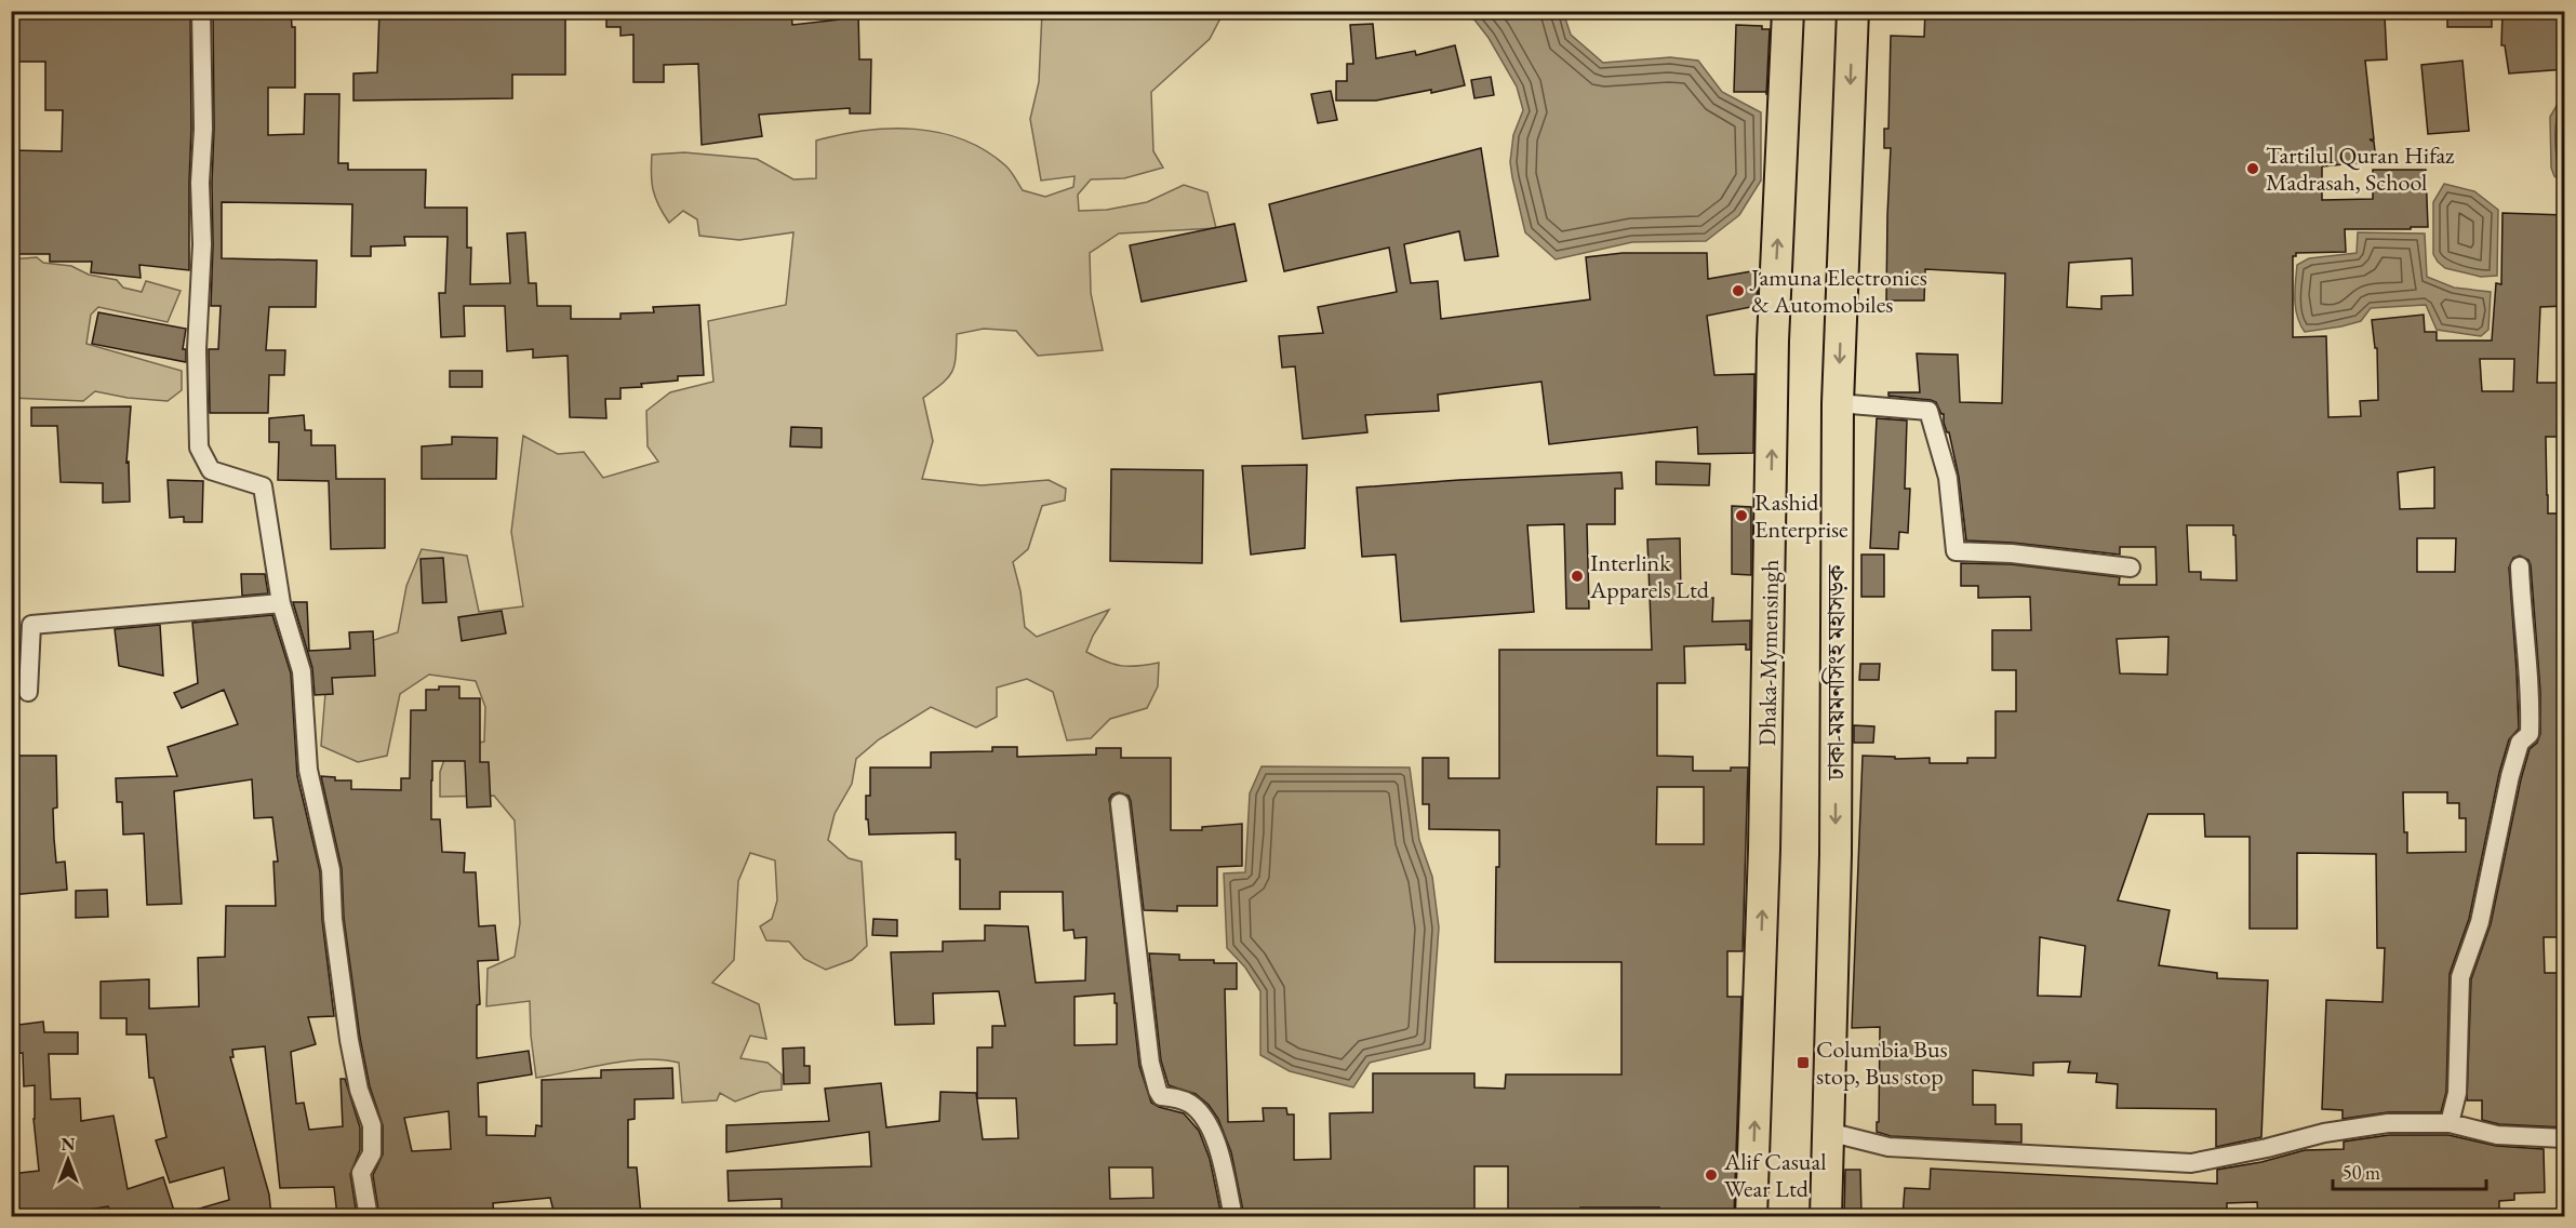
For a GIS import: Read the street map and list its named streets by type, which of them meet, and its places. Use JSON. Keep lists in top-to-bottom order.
{
  "streets": {
    "highway": ["Dhaka-Mymensingh", "ঢাকা-ময়মনসিংহ মহাসড়ক"]
  },
  "one_way": ["Dhaka-Mymensingh", "ঢাকা-ময়মনসিংহ মহাসড়ক"],
  "places": {
    "other": [
      "Tartilul Quran Hifaz Madrasah, School",
      "Jamuna Electronics & Automobiles",
      "Rashid Enterprise",
      "Interlink Apparels Ltd",
      "Alif Casual Wear Ltd"
    ],
    "transit": ["Columbia Bus stop, Bus stop"]
  },
  "scale_bar": "50 m",
  "north": "top"
}
